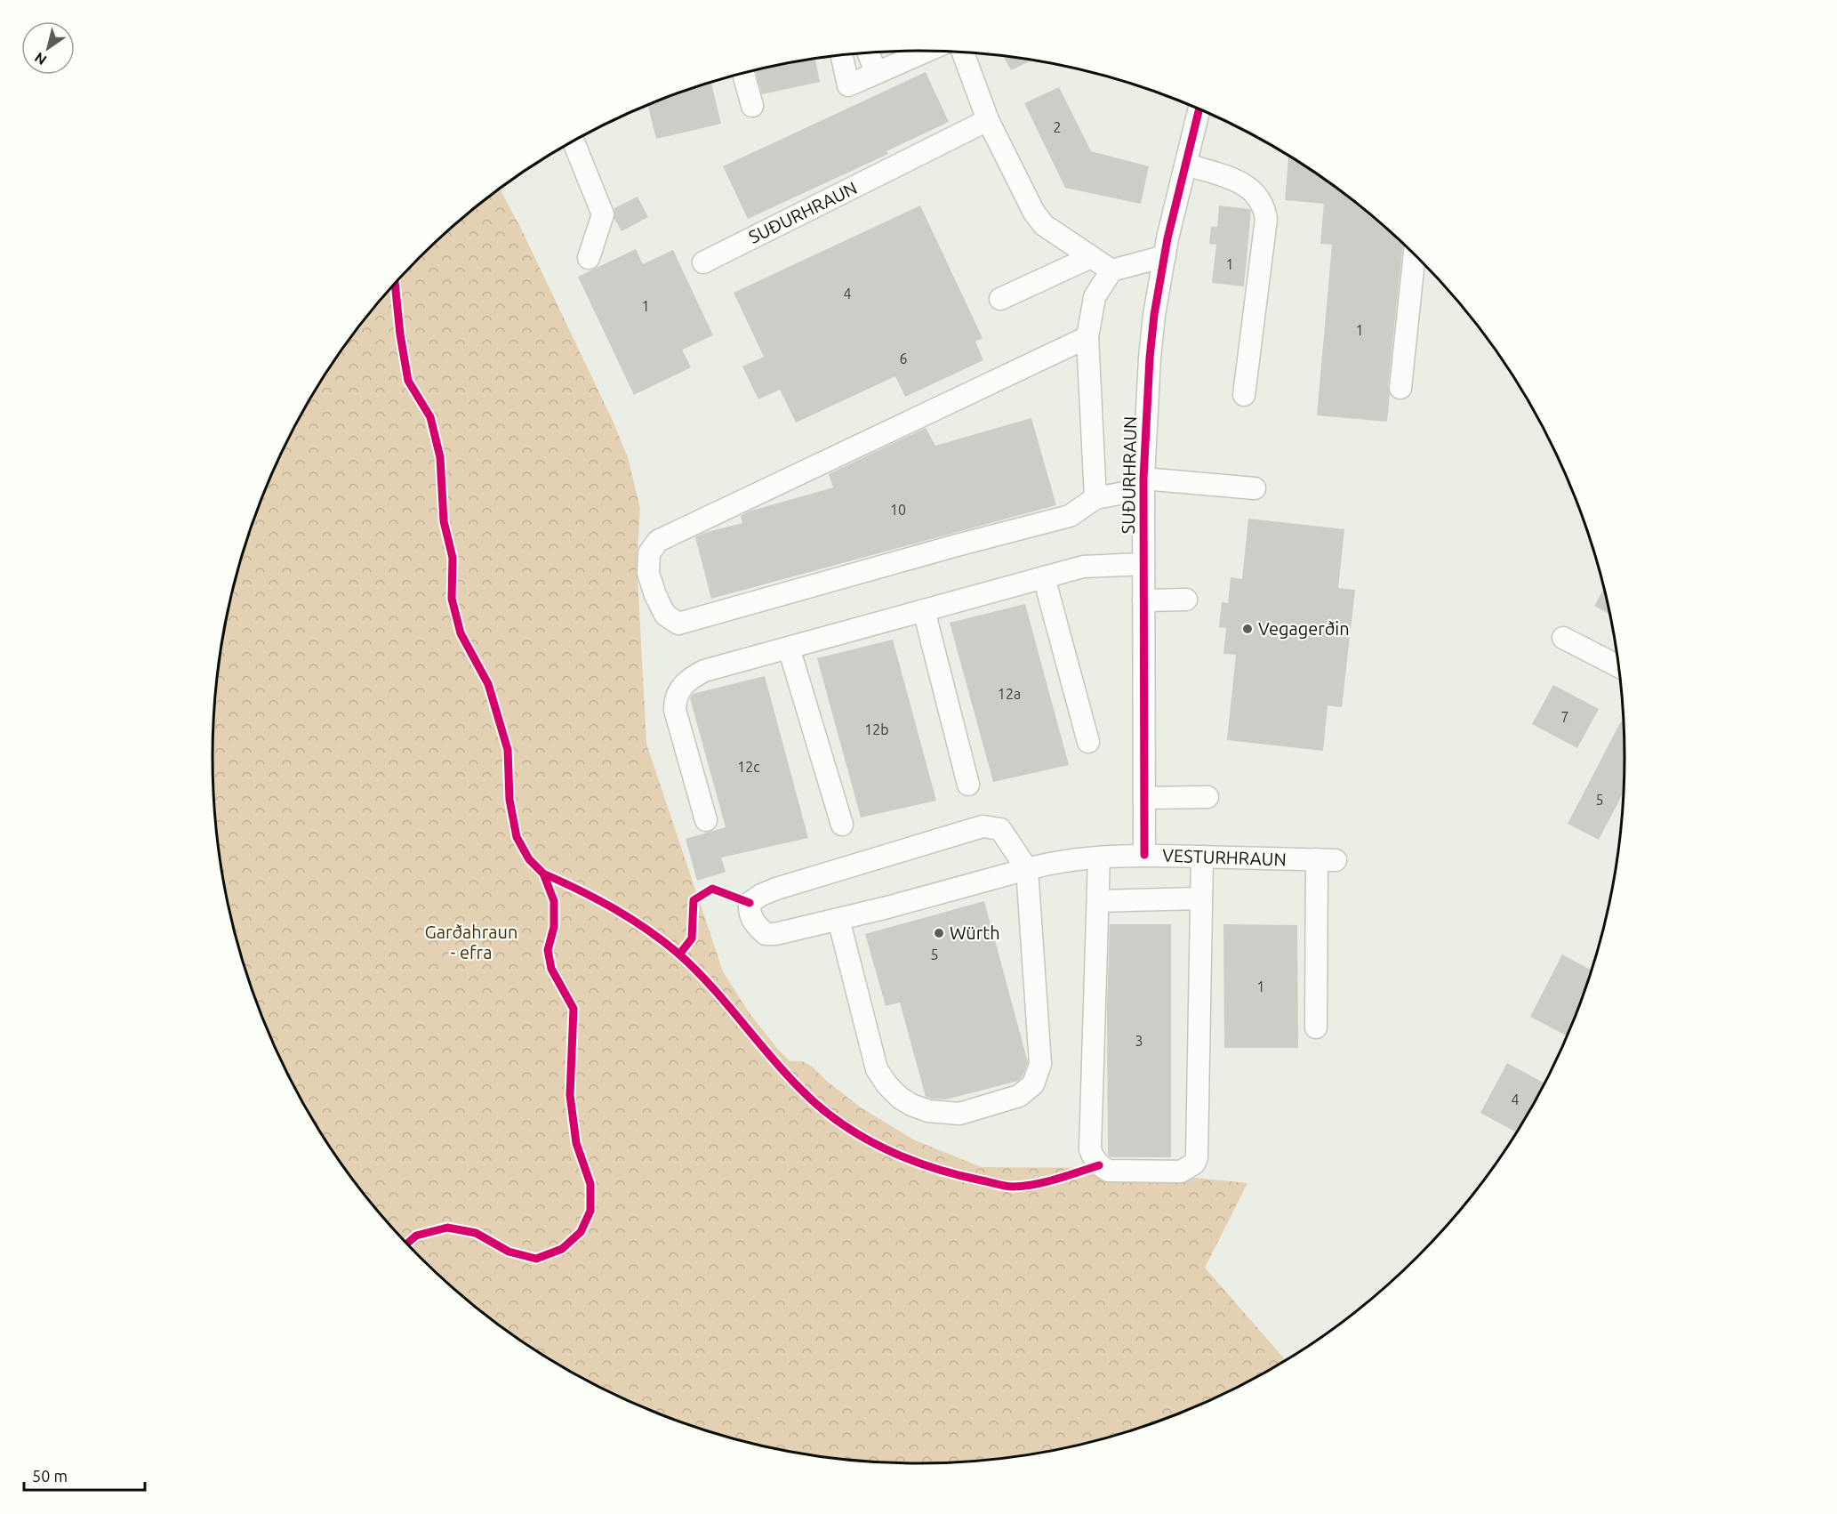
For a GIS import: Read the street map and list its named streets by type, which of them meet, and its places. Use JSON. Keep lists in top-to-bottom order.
{
  "streets": {
    "street": ["SUÐURHRAUN", "VESTURHRAUN"]
  },
  "crossings": [
    ["SUÐURHRAUN", "VESTURHRAUN"]
  ],
  "parks": ["Garðahraun - efra"],
  "places": ["Vegagerðin", "Würth"],
  "house_numbers": [
    "2",
    "1",
    "4",
    "1",
    "1",
    "6",
    "10",
    "12a",
    "7",
    "12b",
    "12c",
    "5",
    "5",
    "1",
    "3",
    "4"
  ],
  "scale_bar": "50 m",
  "north": "bottom left"
}
